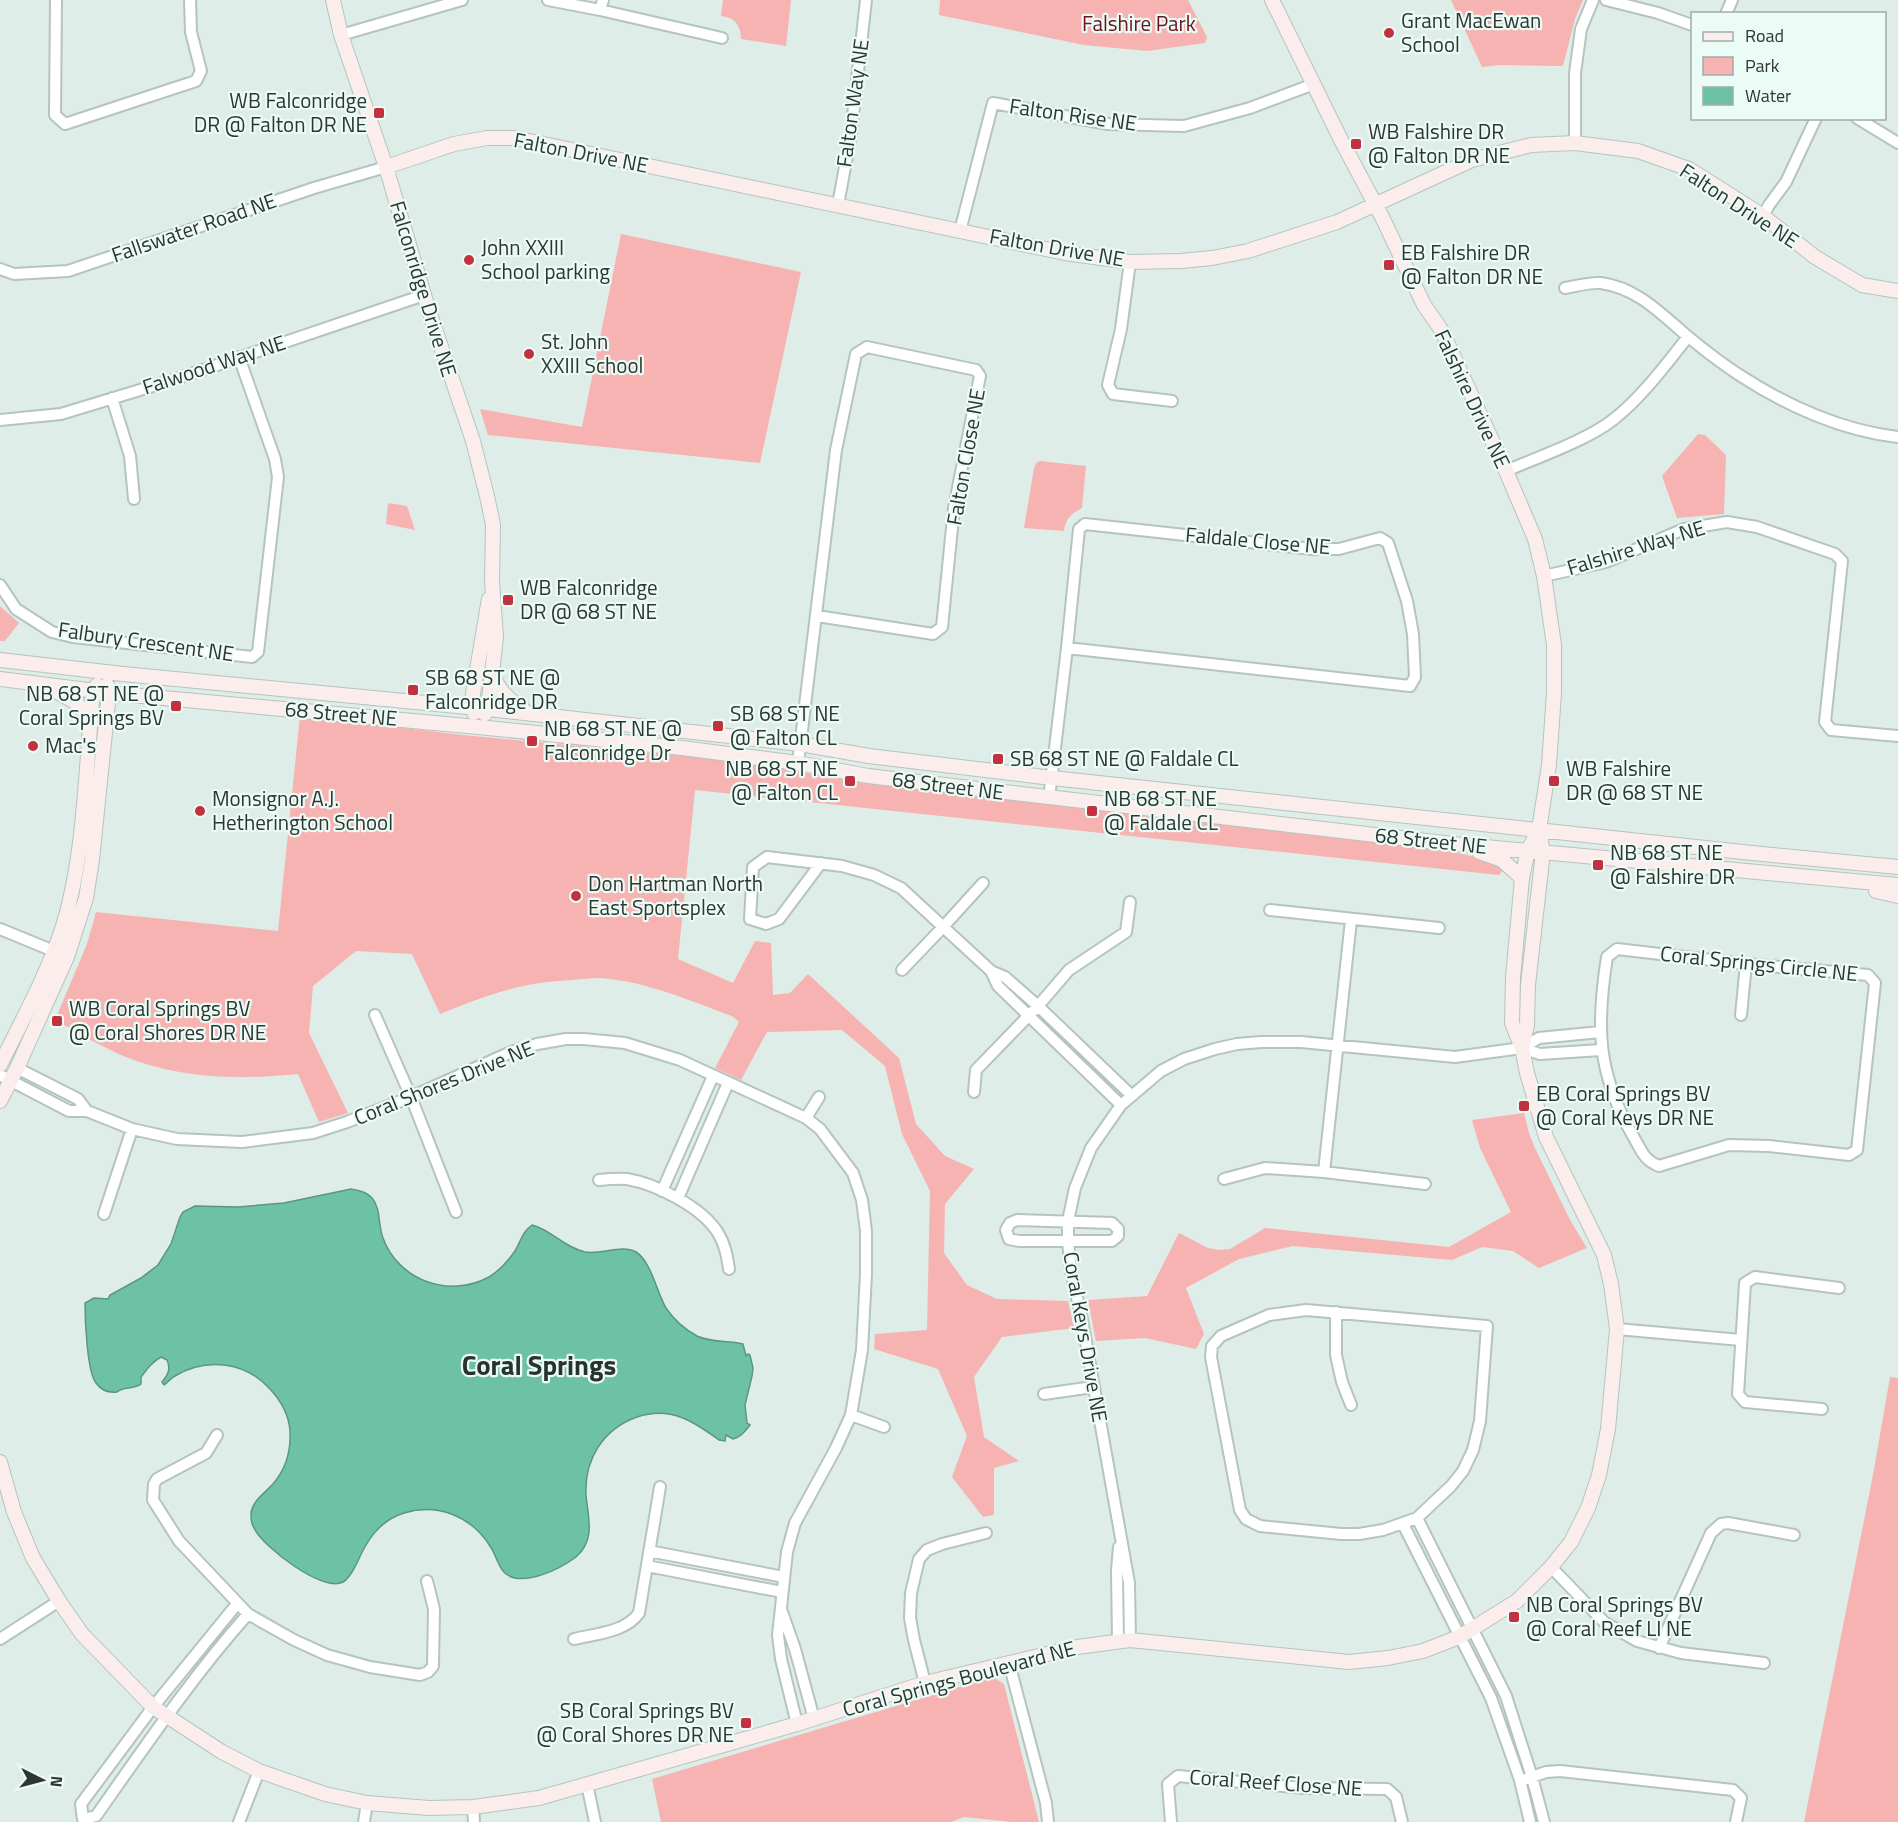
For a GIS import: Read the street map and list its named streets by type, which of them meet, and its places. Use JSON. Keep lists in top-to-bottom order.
{
  "streets": {
    "street": [
      "Falton Way NE",
      "Falton Rise NE",
      "Falton Drive NE",
      "Fallswater Road NE",
      "Falconridge Drive NE",
      "Falwood Way NE",
      "Falshire Drive NE",
      "Falton Close NE",
      "Faldale Close NE",
      "Falshire Way NE",
      "Falbury Crescent NE",
      "68 Street NE",
      "Coral Springs Circle NE",
      "Coral Shores Drive NE",
      "Coral Keys Drive NE",
      "Coral Springs Boulevard NE",
      "Coral Reef Close NE"
    ]
  },
  "crossings": [
    ["Falton Way NE", "Falton Drive NE"],
    ["Falton Rise NE", "Falton Drive NE"],
    ["Falton Rise NE", "Falshire Drive NE"],
    ["Falton Drive NE", "Fallswater Road NE"],
    ["Falton Drive NE", "Falconridge Drive NE"],
    ["Falton Drive NE", "Falshire Drive NE"],
    ["Fallswater Road NE", "Falconridge Drive NE"],
    ["Falconridge Drive NE", "Falwood Way NE"],
    ["Falconridge Drive NE", "68 Street NE"],
    ["Falwood Way NE", "Falbury Crescent NE"],
    ["Falshire Drive NE", "Falshire Way NE"],
    ["Falshire Drive NE", "68 Street NE"],
    ["Falshire Drive NE", "Coral Springs Boulevard NE"],
    ["Falton Close NE", "68 Street NE"],
    ["Faldale Close NE", "68 Street NE"],
    ["68 Street NE", "Coral Springs Boulevard NE"],
    ["Coral Shores Drive NE", "Coral Springs Boulevard NE"],
    ["Coral Keys Drive NE", "Coral Springs Boulevard NE"]
  ],
  "districts": ["Coral Springs"],
  "parks": ["Falshire Park"],
  "places": {
    "other": [
      "Grant MacEwan School",
      "John XXIII School parking",
      "St. John XXIII School",
      "Mac's",
      "Monsignor A.J. Hetherington School",
      "Don Hartman North East Sportsplex"
    ],
    "transit": [
      "WB Falconridge DR @ Falton DR NE",
      "WB Falshire DR @ Falton DR NE",
      "EB Falshire DR @ Falton DR NE",
      "WB Falconridge DR @ 68 ST NE",
      "SB 68 ST NE @ Falconridge DR",
      "NB 68 ST NE @ Coral Springs BV",
      "SB 68 ST NE @ Falton CL",
      "NB 68 ST NE @ Falconridge Dr",
      "SB 68 ST NE @ Faldale CL",
      "NB 68 ST NE @ Falton CL",
      "WB Falshire DR @ 68 ST NE",
      "NB 68 ST NE @ Faldale CL",
      "NB 68 ST NE @ Falshire DR",
      "WB Coral Springs BV @ Coral Shores DR NE",
      "EB Coral Springs BV @ Coral Keys DR NE",
      "NB Coral Springs BV @ Coral Reef LI NE",
      "SB Coral Springs BV @ Coral Shores DR NE"
    ]
  },
  "legend": ["Road", "Park", "Water"],
  "north": "right"
}
